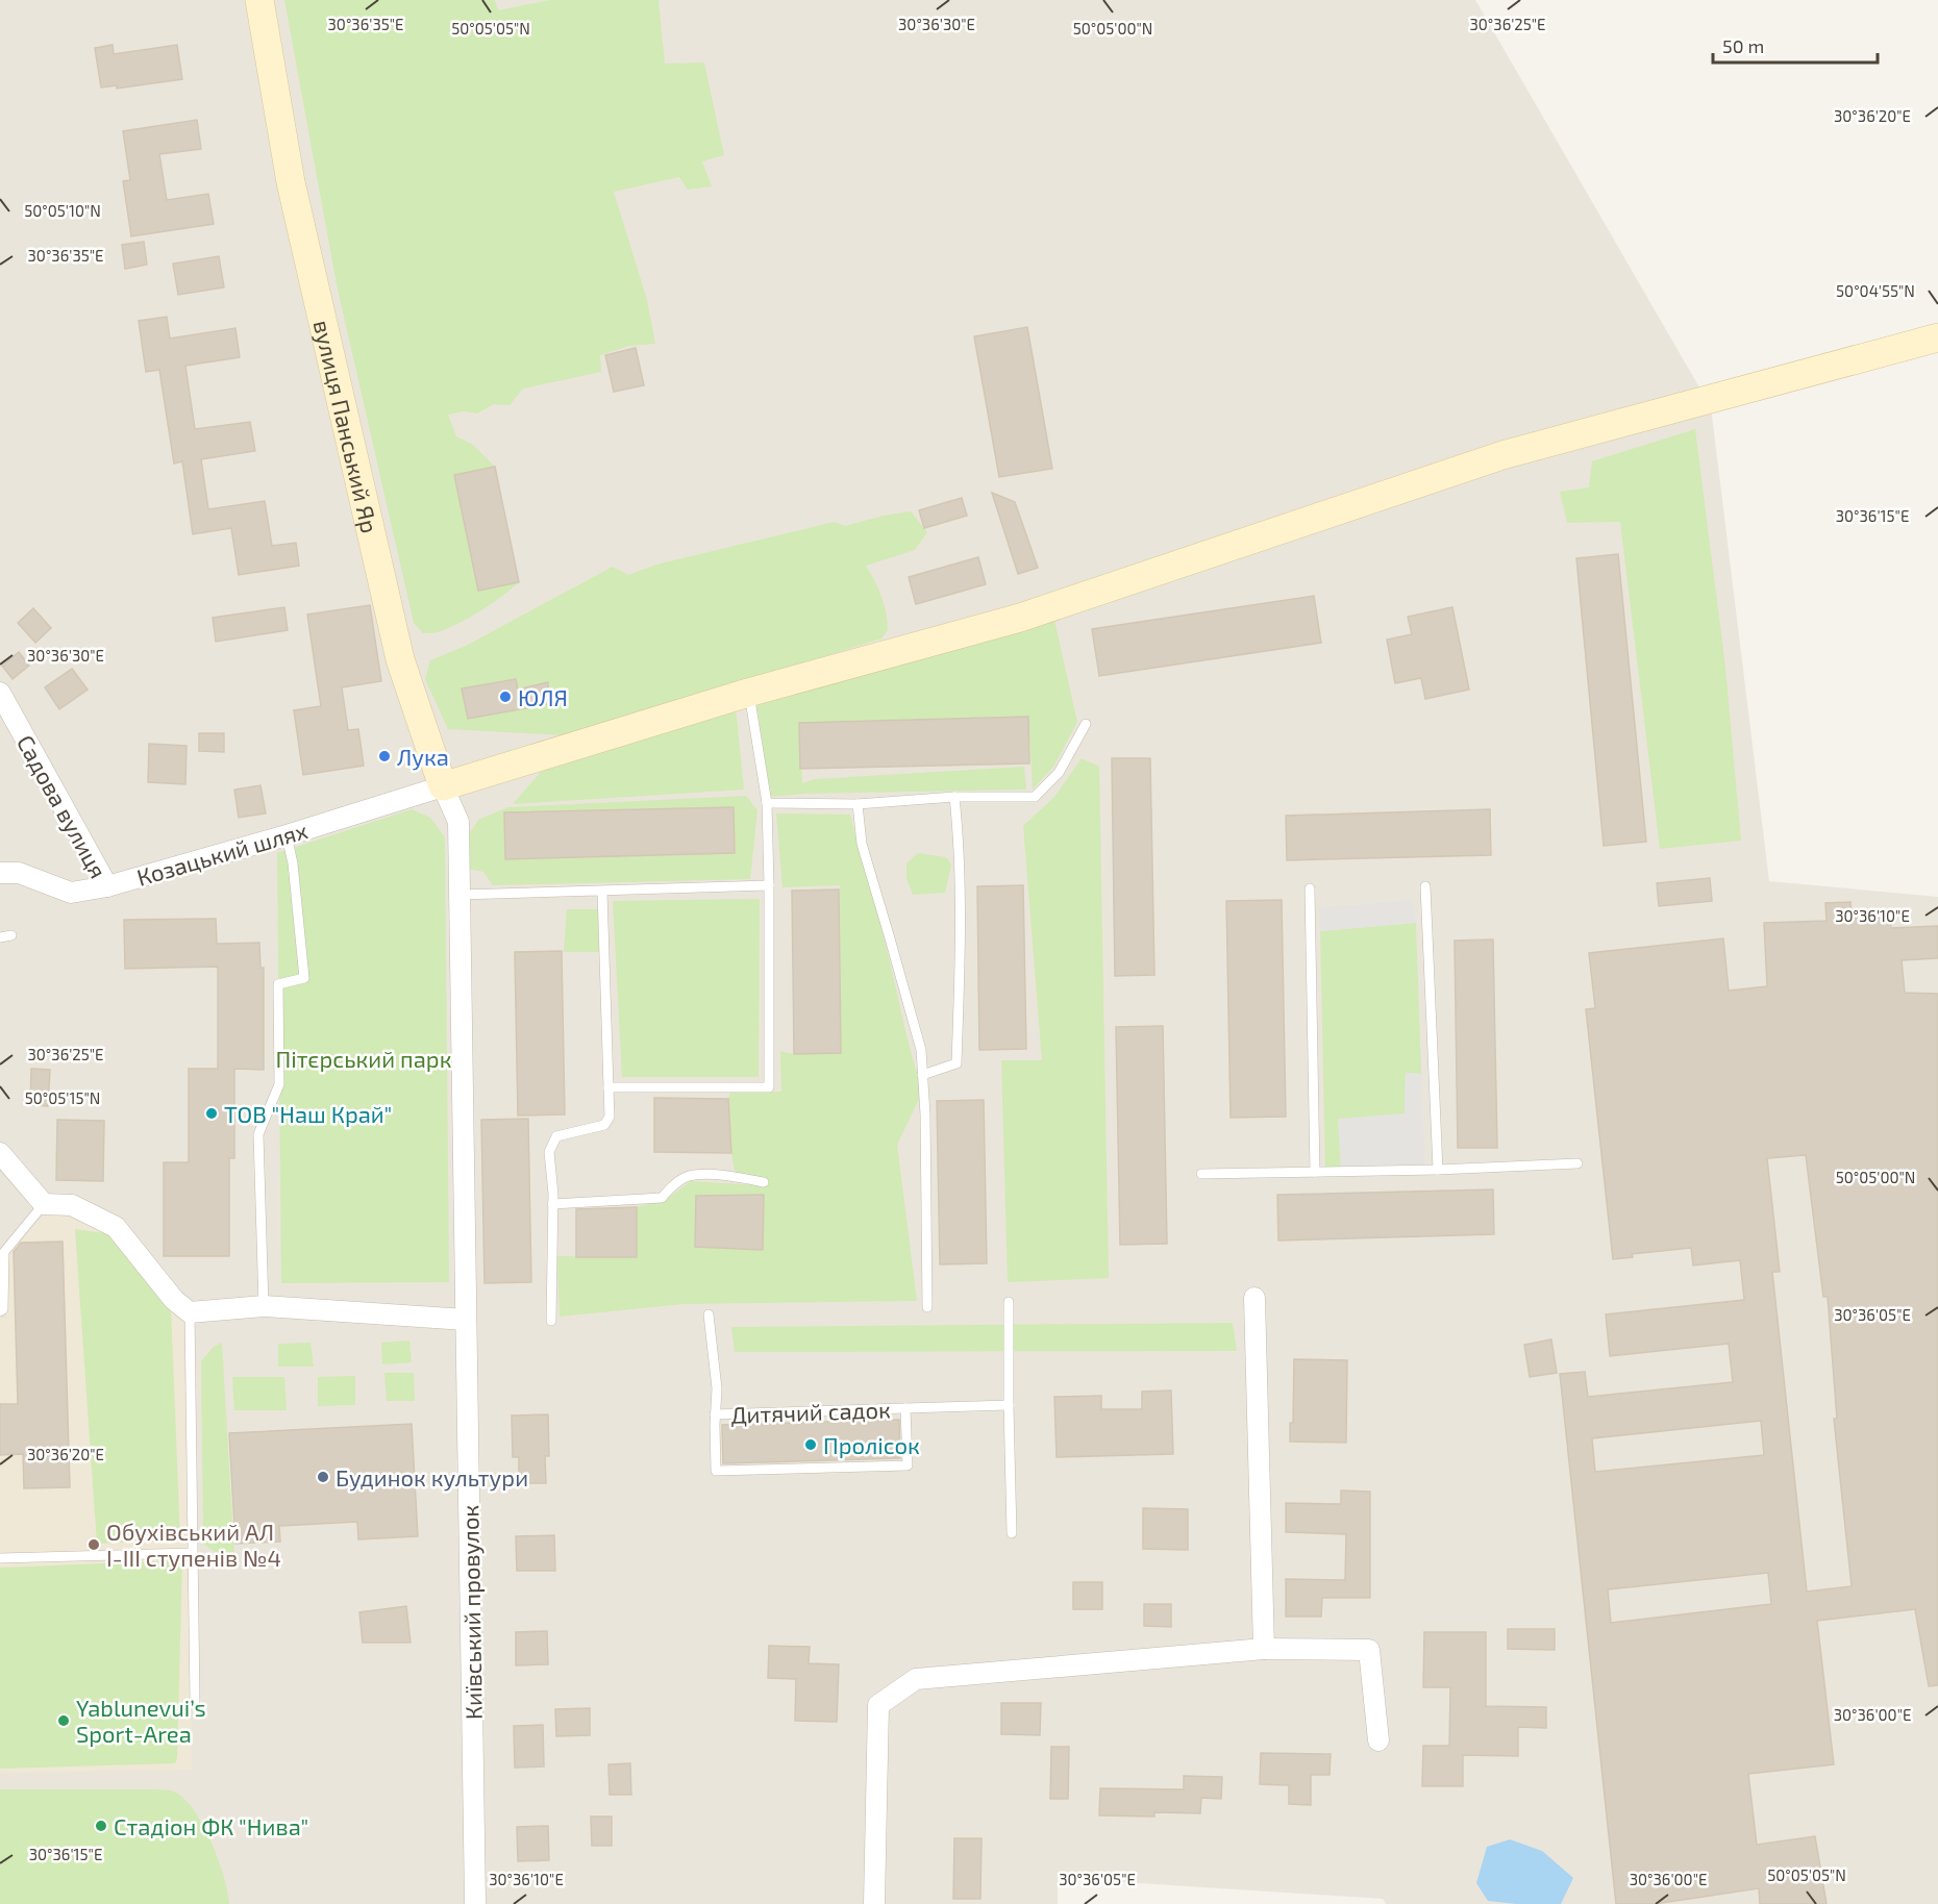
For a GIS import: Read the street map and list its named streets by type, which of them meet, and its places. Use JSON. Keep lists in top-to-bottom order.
{
  "streets": {
    "street": [
      "вулиця Панський Яр",
      "Садова вулиця",
      "Козацький шлях",
      "Київський провулок"
    ],
    "lane": ["Дитячий садок"]
  },
  "crossings": [
    ["вулиця Панський Яр", "Козацький шлях"],
    ["вулиця Панський Яр", "Київський провулок"],
    ["Садова вулиця", "Козацький шлях"],
    ["Козацький шлях", "Київський провулок"]
  ],
  "parks": ["Пітєрський парк"],
  "places": [
    "ЮЛЯ",
    "Лука",
    "ТОВ \"Наш Край\"",
    "Пролісок",
    "Будинок культури",
    "Обухівський АЛ І-ІІІ ступенів №4",
    "Yablunevui’s Sport-Area",
    "Стадіон ФК \"Нива\""
  ],
  "scale_bar": "50 m",
  "coordinates": [
    "30°36'30\"E",
    "30°36'25\"E",
    "30°36'35\"E",
    "50°05'05\"N",
    "50°05'00\"N",
    "30°36'20\"E",
    "50°05'10\"N",
    "50°04'55\"N",
    "30°36'15\"E",
    "30°36'10\"E",
    "50°05'15\"N",
    "30°36'05\"E",
    "30°36'00\"E"
  ]
}
